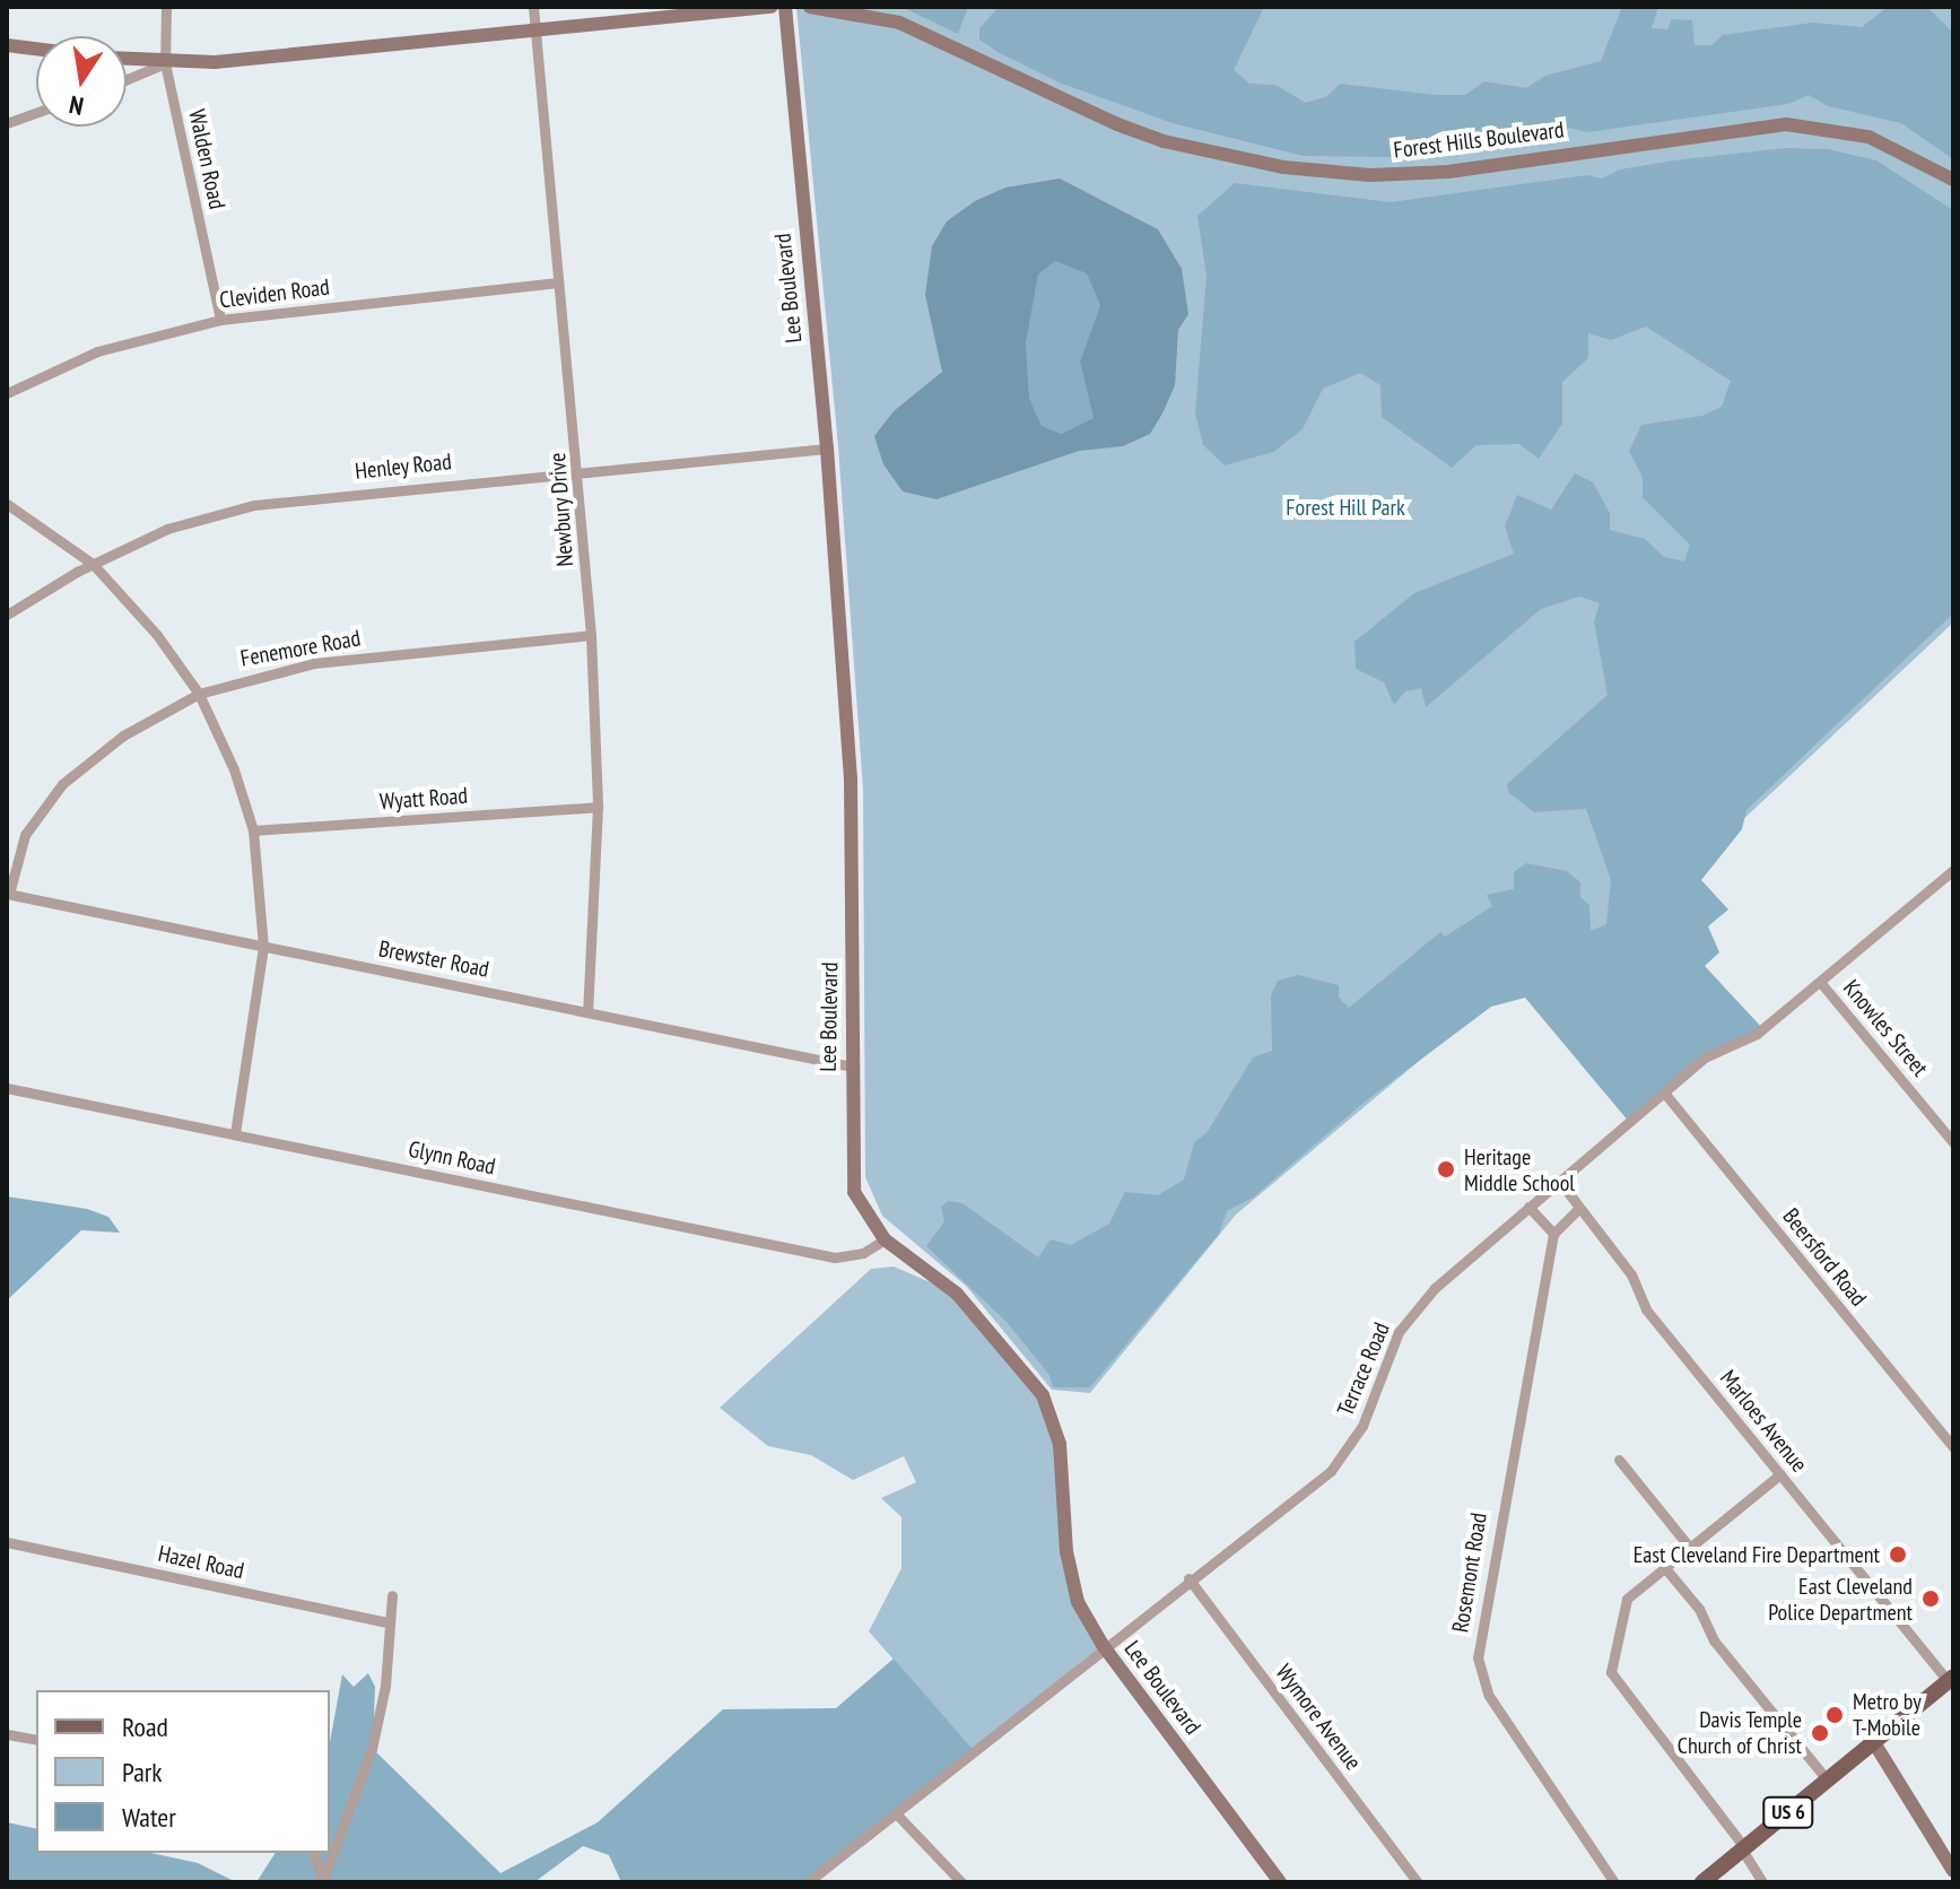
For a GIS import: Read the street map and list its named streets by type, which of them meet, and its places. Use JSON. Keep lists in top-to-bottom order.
{
  "streets": {
    "main road": ["US 6"],
    "street": [
      "Forest Hills Boulevard",
      "Walden Road",
      "Lee Boulevard",
      "Cleviden Road",
      "Henley Road",
      "Newbury Drive",
      "Fenemore Road",
      "Wyatt Road",
      "Brewster Road",
      "Knowles Street",
      "Glynn Road",
      "Beersford Road",
      "Terrace Road",
      "Marloes Avenue",
      "Hazel Road",
      "Rosemont Road",
      "Wymore Avenue"
    ]
  },
  "crossings": [
    ["Walden Road", "Cleviden Road"],
    ["Lee Boulevard", "Henley Road"],
    ["Lee Boulevard", "Brewster Road"],
    ["Lee Boulevard", "Glynn Road"],
    ["Lee Boulevard", "Terrace Road"],
    ["Cleviden Road", "Newbury Drive"],
    ["Henley Road", "Newbury Drive"],
    ["Newbury Drive", "Fenemore Road"],
    ["Newbury Drive", "Wyatt Road"],
    ["Newbury Drive", "Brewster Road"],
    ["Fenemore Road", "Brewster Road"],
    ["Knowles Street", "Terrace Road"],
    ["Beersford Road", "Terrace Road"],
    ["Terrace Road", "Marloes Avenue"],
    ["Terrace Road", "Wymore Avenue"],
    ["Marloes Avenue", "US 6"]
  ],
  "parks": ["Forest Hill Park"],
  "places": [
    "Heritage Middle School",
    "East Cleveland Fire Department",
    "East Cleveland Police Department",
    "Metro by T-Mobile",
    "Davis Temple Church of Christ"
  ],
  "legend": ["Road", "Park", "Water"],
  "north": "bottom"
}
